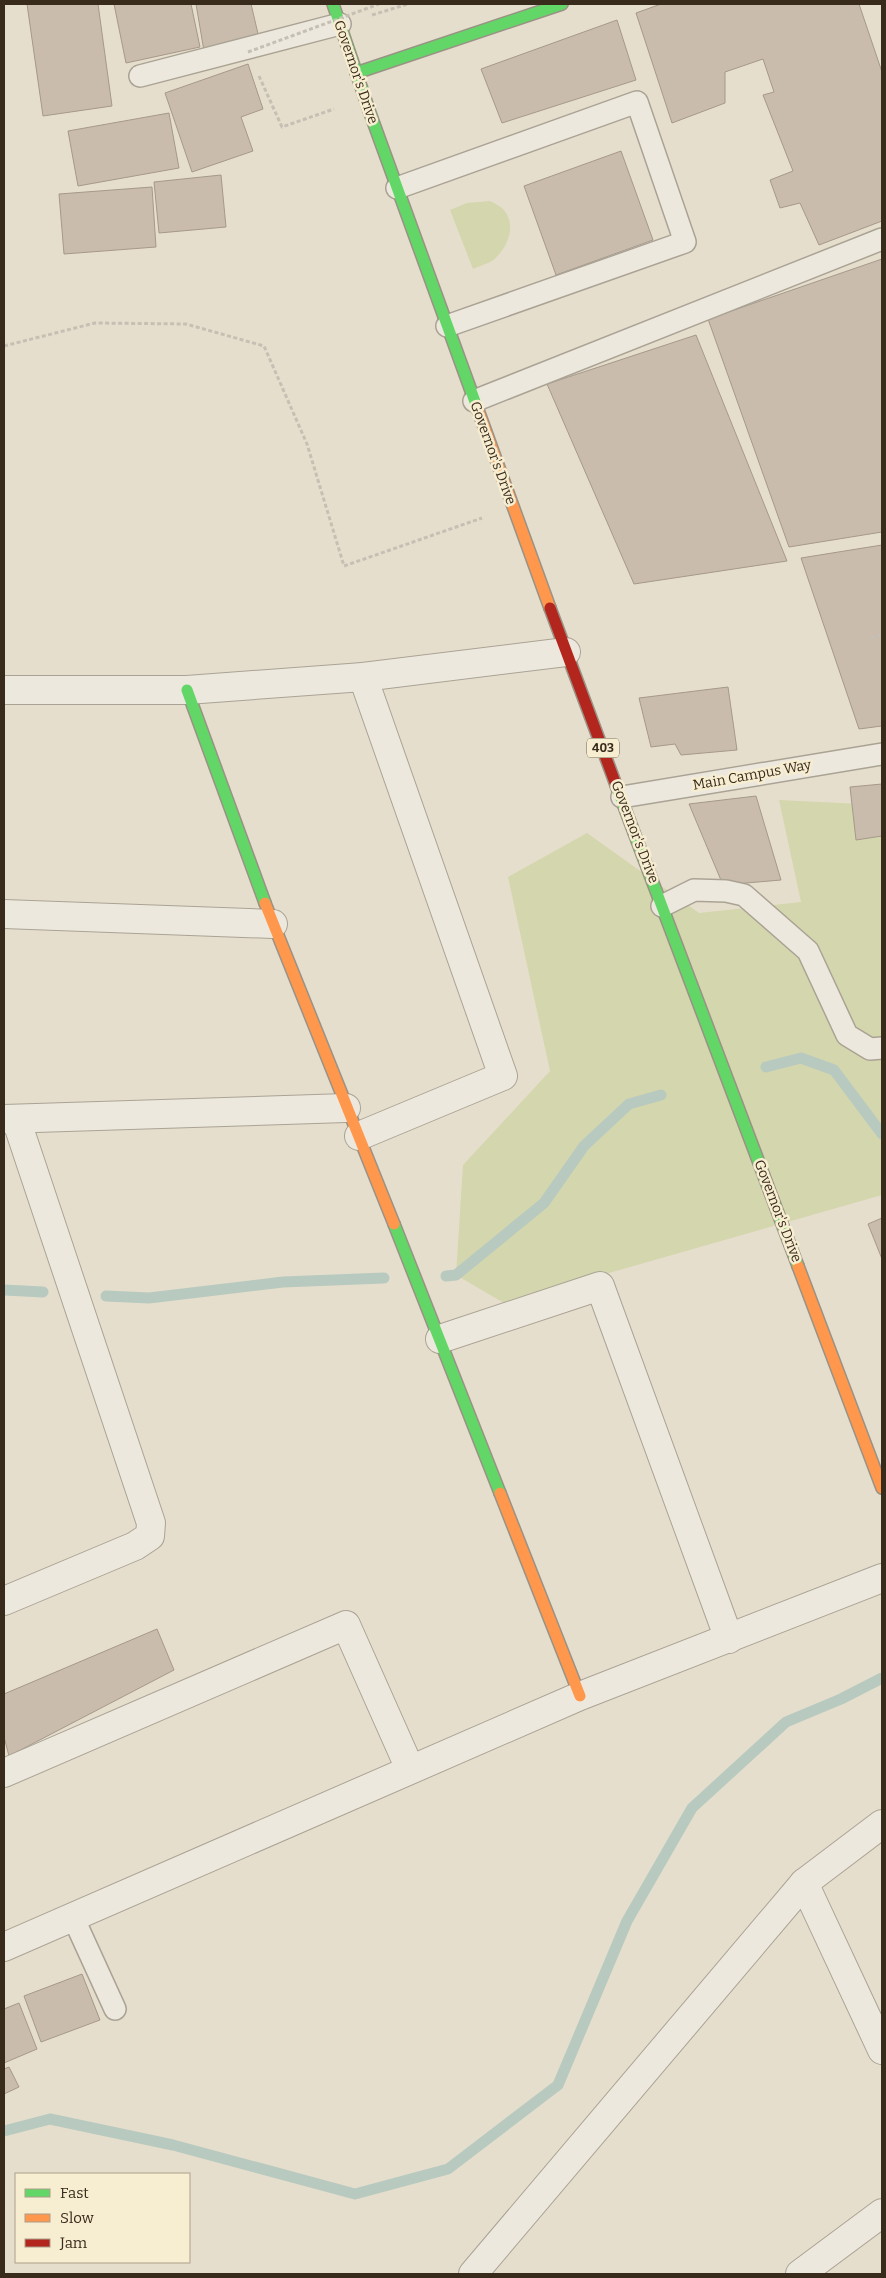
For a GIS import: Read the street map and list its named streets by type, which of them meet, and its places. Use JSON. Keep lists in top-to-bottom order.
{
  "streets": {
    "main road": ["Governor's Drive", "403"],
    "lane": ["Main Campus Way"]
  },
  "crossings": [
    ["Governor's Drive", "Main Campus Way"]
  ],
  "legend": ["Fast", "Slow", "Jam"]
}
